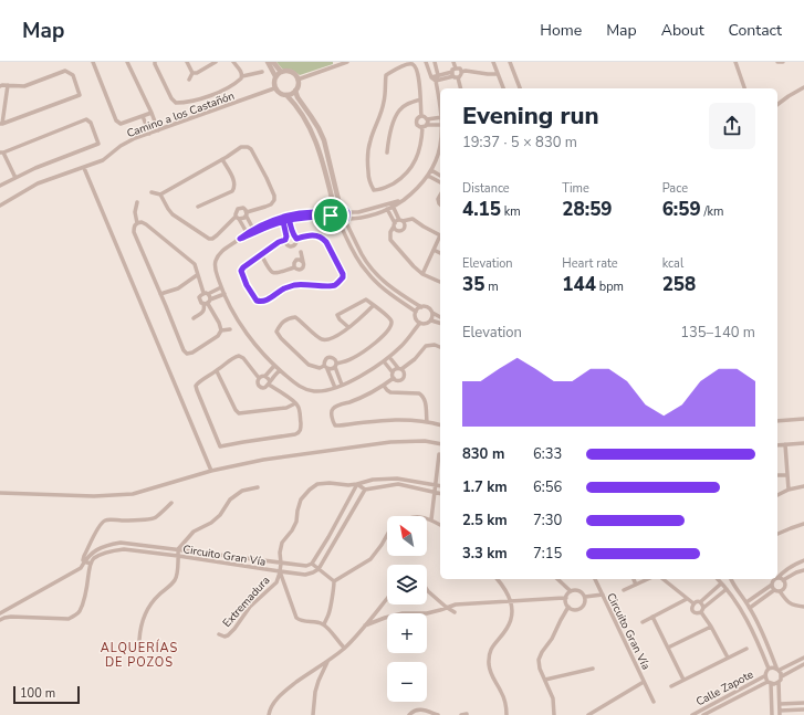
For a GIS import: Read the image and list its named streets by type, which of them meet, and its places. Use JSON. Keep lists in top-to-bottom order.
{
  "streets": {
    "street": [
      "Camino a los Castañón",
      "Circuito Gran Vía",
      "Extremadura",
      "Calle Zapote"
    ]
  },
  "crossings": [
    ["Circuito Gran Vía", "Extremadura"]
  ],
  "districts": ["ALQUERÍAS DE POZOS"],
  "scale_bar": "100 m",
  "north": "top left",
  "page": {
    "header": "Map",
    "nav": [
      "Home",
      "Map",
      "About",
      "Contact"
    ],
    "heading": ["Evening run", "19:37 · 5 × 830 m"],
    "stats": [
      ["Distance", "4.15 km"],
      ["Time", "28:59"],
      ["Pace", "6:59 /km"],
      ["Elevation", "35 m"],
      ["Heart rate", "144 bpm"],
      ["kcal", "258"]
    ],
    "chart": ["Elevation", "135–140 m"],
    "list": [
      {
        "name": "830 m",
        "note": "6:33"
      },
      {
        "name": "1.7 km",
        "note": "6:56"
      },
      {
        "name": "2.5 km",
        "note": "7:30"
      },
      {
        "name": "3.3 km",
        "note": "7:15"
      }
    ],
    "map_buttons": ["+", "−"],
    "scale": "100 m"
  }
}
